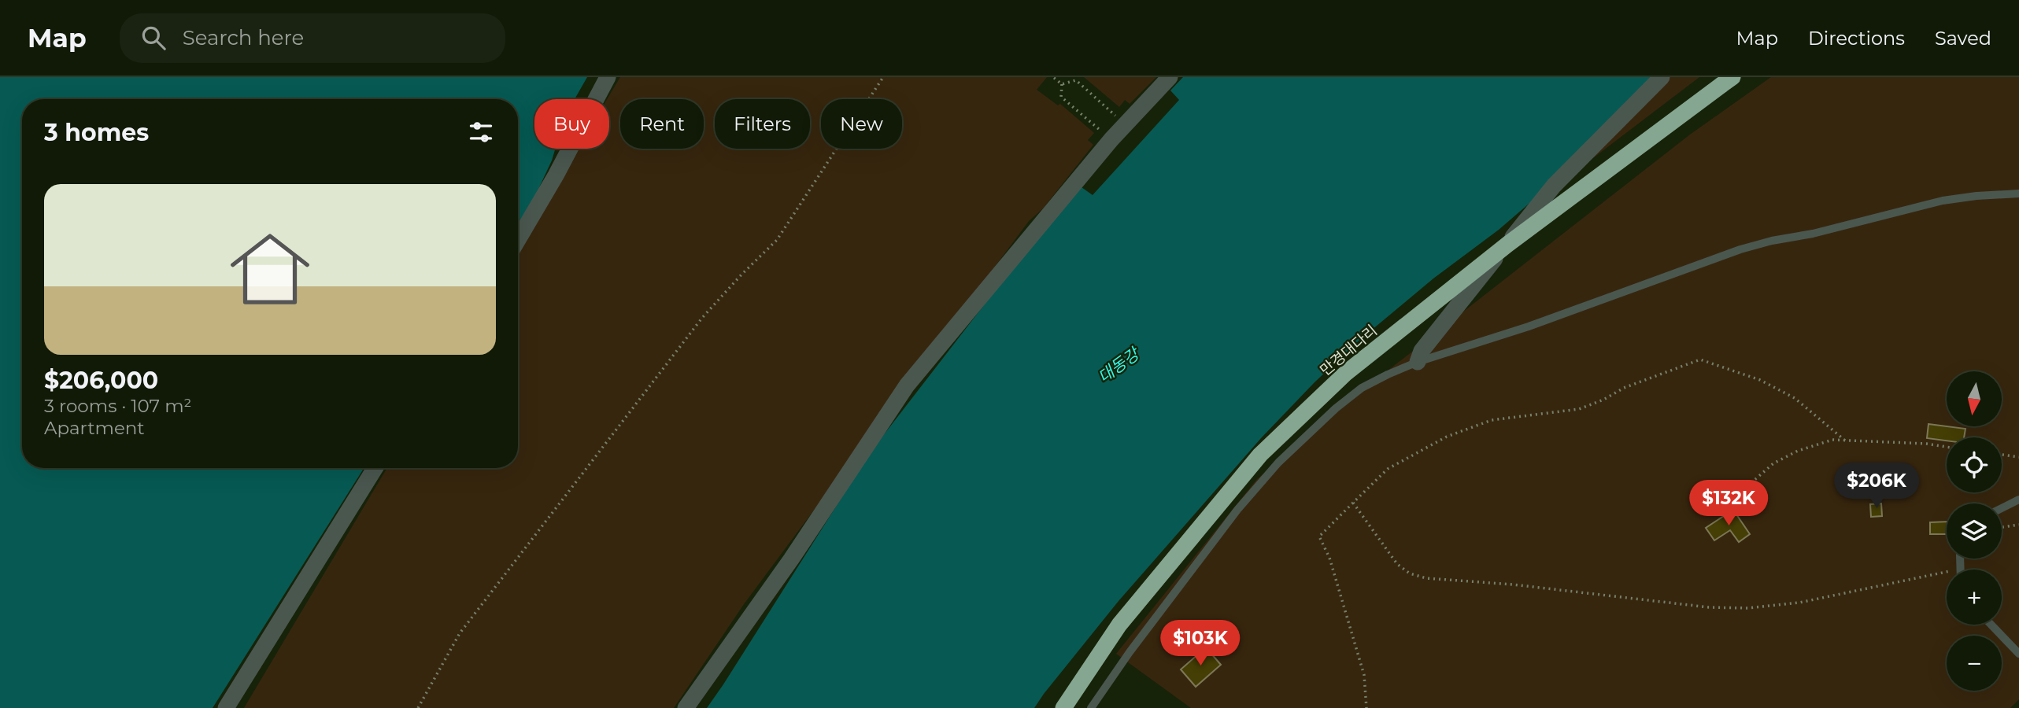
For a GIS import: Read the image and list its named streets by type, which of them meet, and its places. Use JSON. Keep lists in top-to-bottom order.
{
  "streets": {
    "highway": ["만경대다리"]
  },
  "water": ["대동강"],
  "north": "bottom",
  "page": {
    "header": "Map",
    "search": "Search here",
    "nav": ["Map", "Directions", "Saved"],
    "chip": [
      "Buy",
      "Rent",
      "Filters",
      "New"
    ],
    "heading": "3 homes",
    "list": [
      {
        "name": "$206,000",
        "note": "3 rooms · 107 m² · Apartment"
      }
    ],
    "map_buttons": ["+", "−"],
    "price": ["$206K", "$132K", "$103K"]
  }
}
